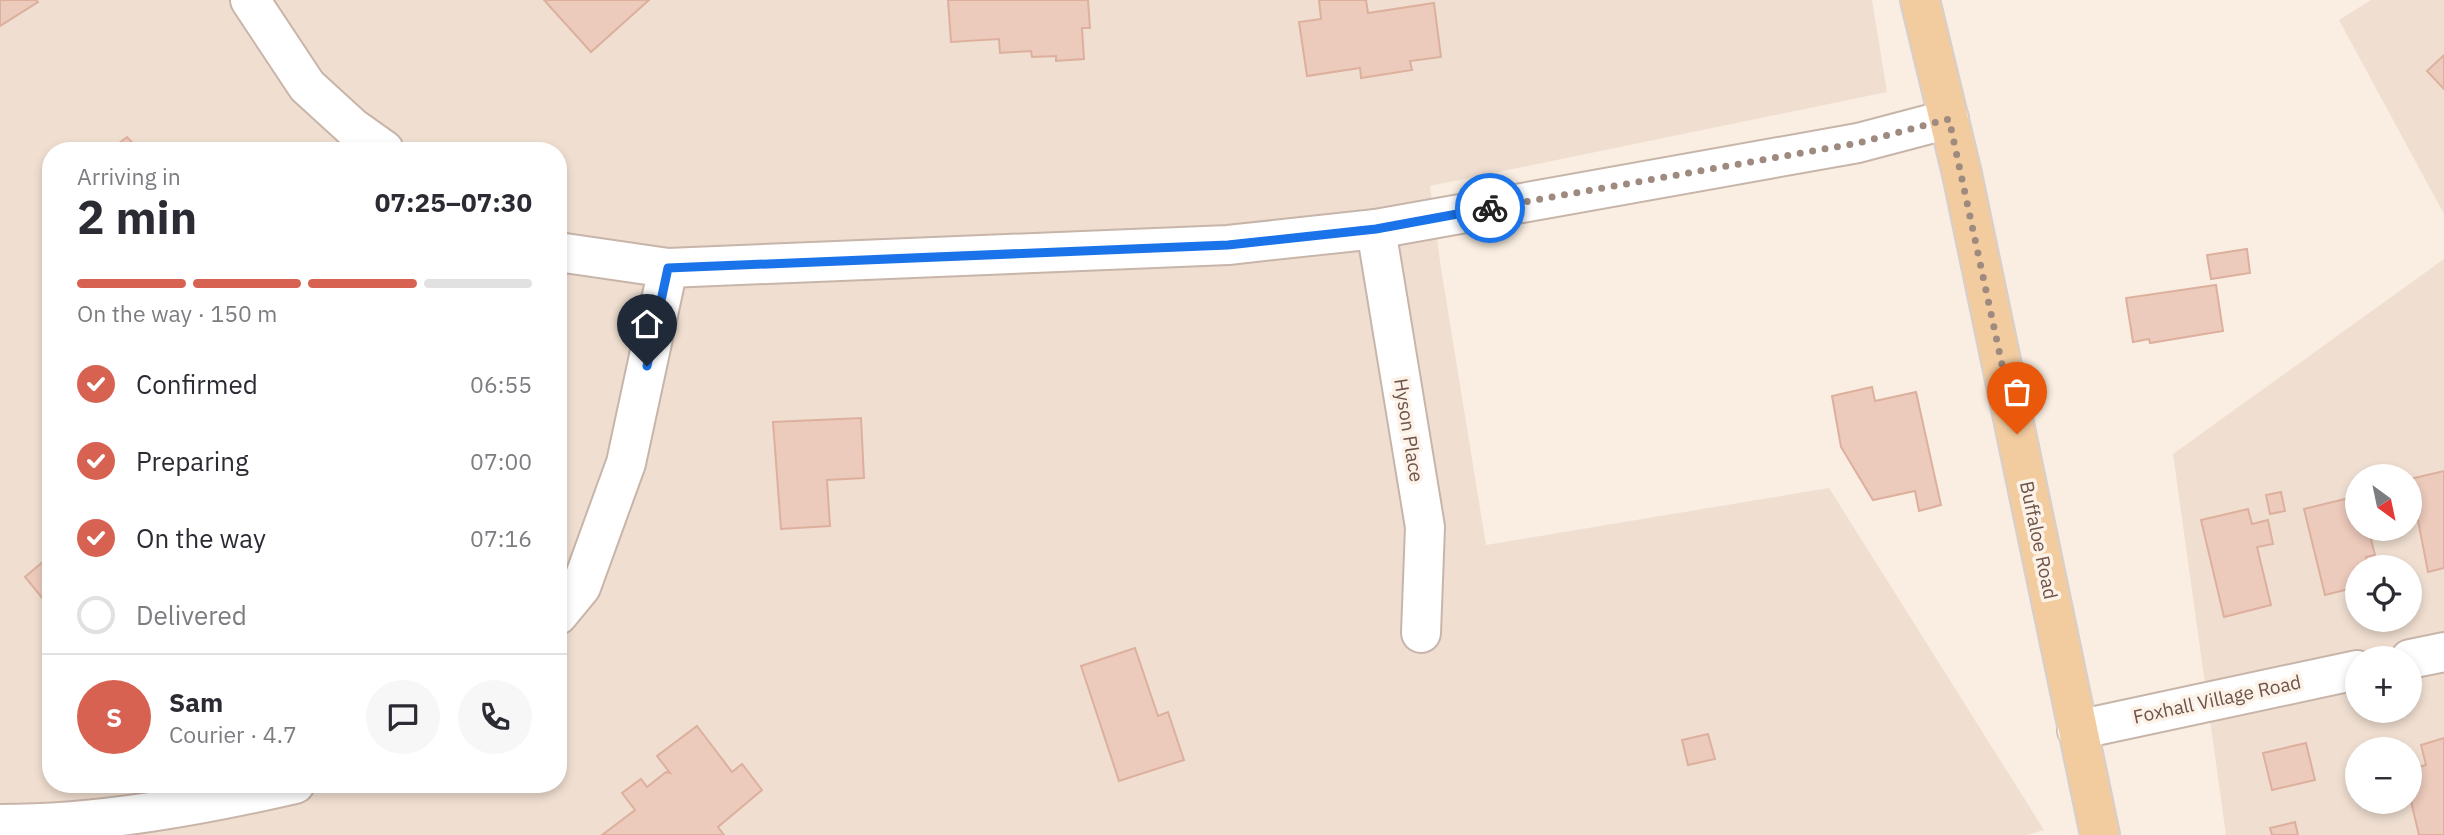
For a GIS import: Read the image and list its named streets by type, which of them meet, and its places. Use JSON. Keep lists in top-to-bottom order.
{
  "streets": {
    "main road": ["Buffaloe Road"],
    "street": ["Hyson Place", "Foxhall Village Road"]
  },
  "crossings": [
    ["Buffaloe Road", "Foxhall Village Road"]
  ],
  "north": "bottom right",
  "page": {
    "heading": ["2 min", "Arriving in", "07:25–07:30"],
    "panel": ["Sam", "Courier · 4.7"],
    "bar": "On the way · 150 m",
    "list": [
      ["Confirmed", "06:55"],
      ["Preparing", "07:00"],
      ["On the way", "07:16"],
      "Delivered"
    ],
    "map_buttons": ["+", "−"],
    "round": "S"
  }
}
